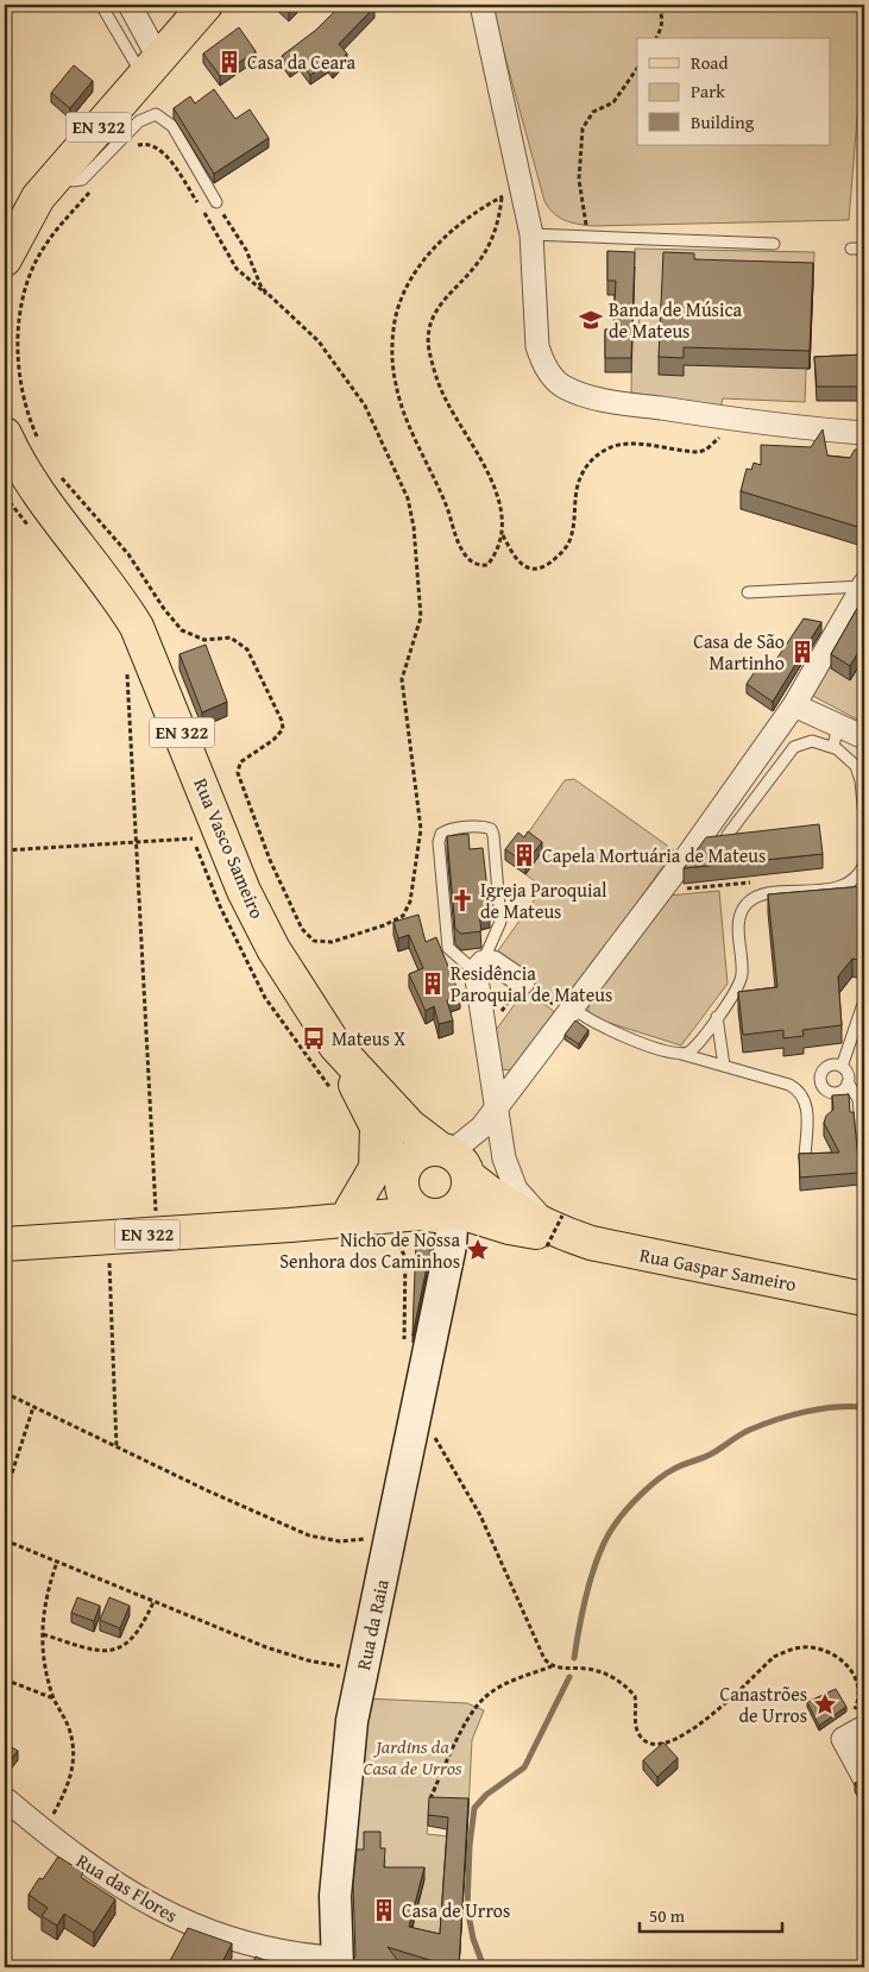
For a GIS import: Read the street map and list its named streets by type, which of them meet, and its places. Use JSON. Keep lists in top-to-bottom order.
{
  "streets": {
    "main road": [
      "EN 322",
      "Rua Vasco Sameiro",
      "Rua Gaspar Sameiro",
      "Rua da Raia"
    ],
    "street": ["Rua das Flores"]
  },
  "crossings": [
    ["EN 322", "Rua Vasco Sameiro"],
    ["EN 322", "Rua da Raia"],
    ["Rua da Raia", "Rua das Flores"]
  ],
  "parks": ["Jardins da Casa de Urros"],
  "places": {
    "building": [
      "Casa da Ceara",
      "Casa de São Martinho",
      "Capela Mortuária de Mateus",
      "Residência Paroquial de Mateus",
      "Casa de Urros"
    ],
    "school or university": ["Banda de Música de Mateus"],
    "church": ["Igreja Paroquial de Mateus"],
    "bus stop": ["Mateus X"],
    "place": ["Nicho de Nossa Senhora dos Caminhos", "Canastrões de Urros"]
  },
  "legend": ["Road", "Park", "Building"],
  "scale_bar": "50 m"
}
